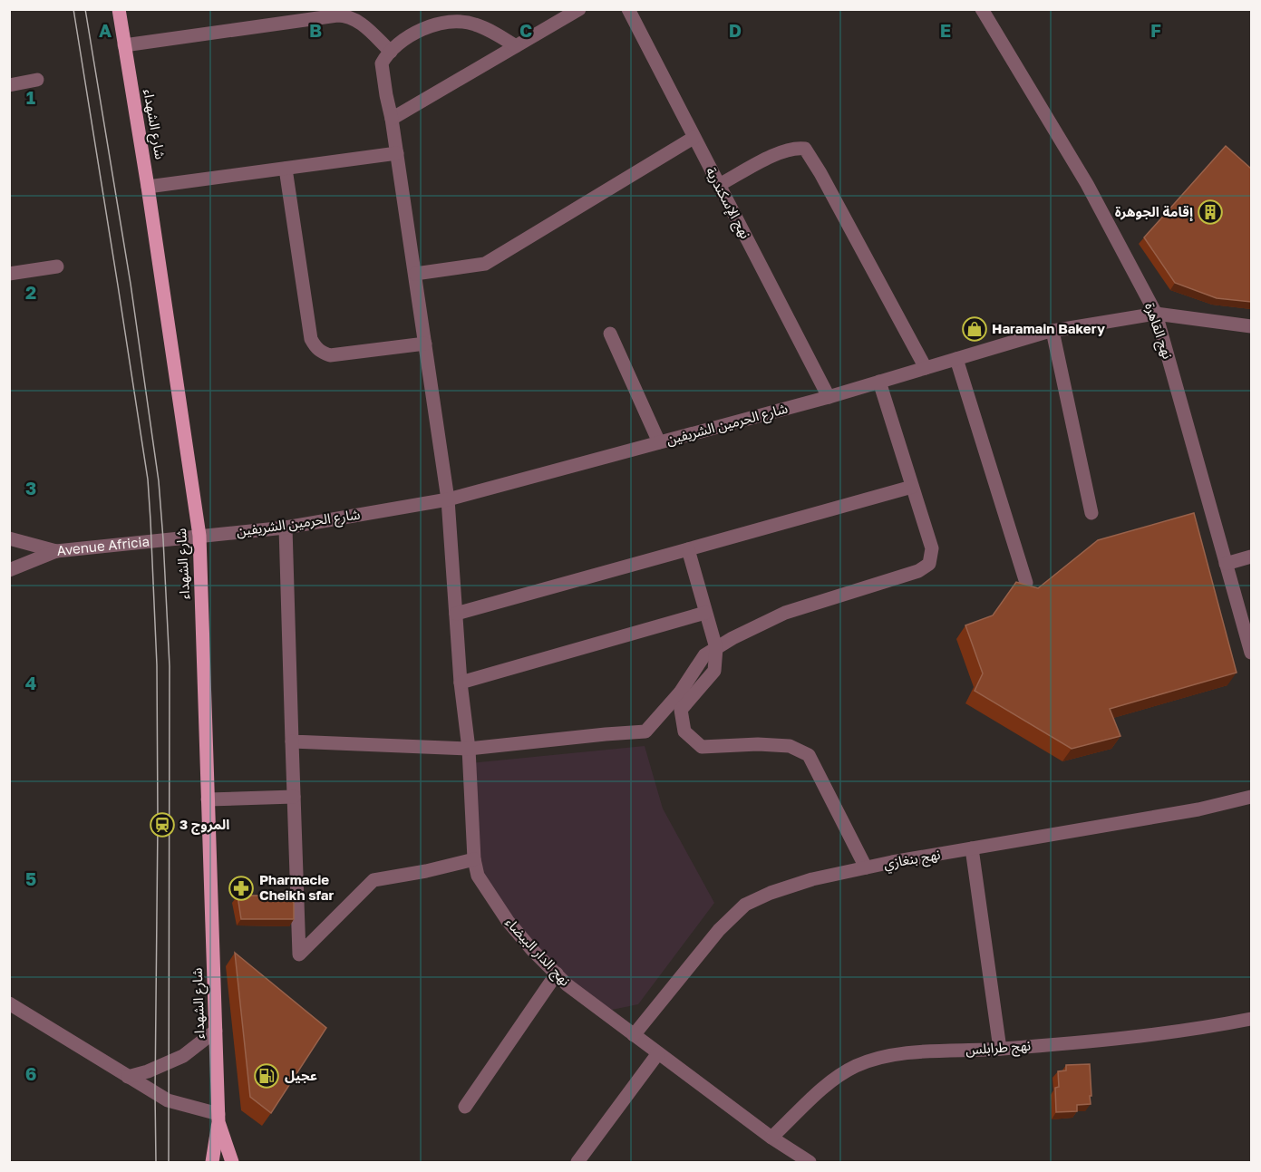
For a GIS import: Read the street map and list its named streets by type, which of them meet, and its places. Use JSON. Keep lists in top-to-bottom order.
{
  "streets": {
    "main road": ["شارع الشهداء"],
    "street": [
      "نهج الإسكندرية",
      "نهج القاهرة",
      "شارع الحرمين الشريفين",
      "Avenue Africia",
      "نهج بنغازي",
      "نهج الدار البيضاء",
      "نهج طرابلس"
    ]
  },
  "crossings": [
    ["شارع الشهداء", "شارع الحرمين الشريفين"],
    ["شارع الشهداء", "Avenue Africia"],
    ["نهج الإسكندرية", "شارع الحرمين الشريفين"],
    ["نهج القاهرة", "شارع الحرمين الشريفين"],
    ["شارع الحرمين الشريفين", "Avenue Africia"],
    ["شارع الحرمين الشريفين", "نهج الدار البيضاء"],
    ["نهج بنغازي", "نهج الدار البيضاء"],
    ["نهج الدار البيضاء", "نهج طرابلس"]
  ],
  "places": {
    "building": ["إقامة الجوهرة"],
    "shop": ["Haramain Bakery"],
    "station": ["المروج 3"],
    "pharmacy": ["Pharmacie Cheikh sfar"],
    "fuel station": ["عجيل"]
  },
  "grid": {
    "columns": [
      "A",
      "B",
      "C",
      "D",
      "E",
      "F"
    ],
    "rows": [
      "1",
      "2",
      "3",
      "4",
      "5",
      "6"
    ]
  }
}
